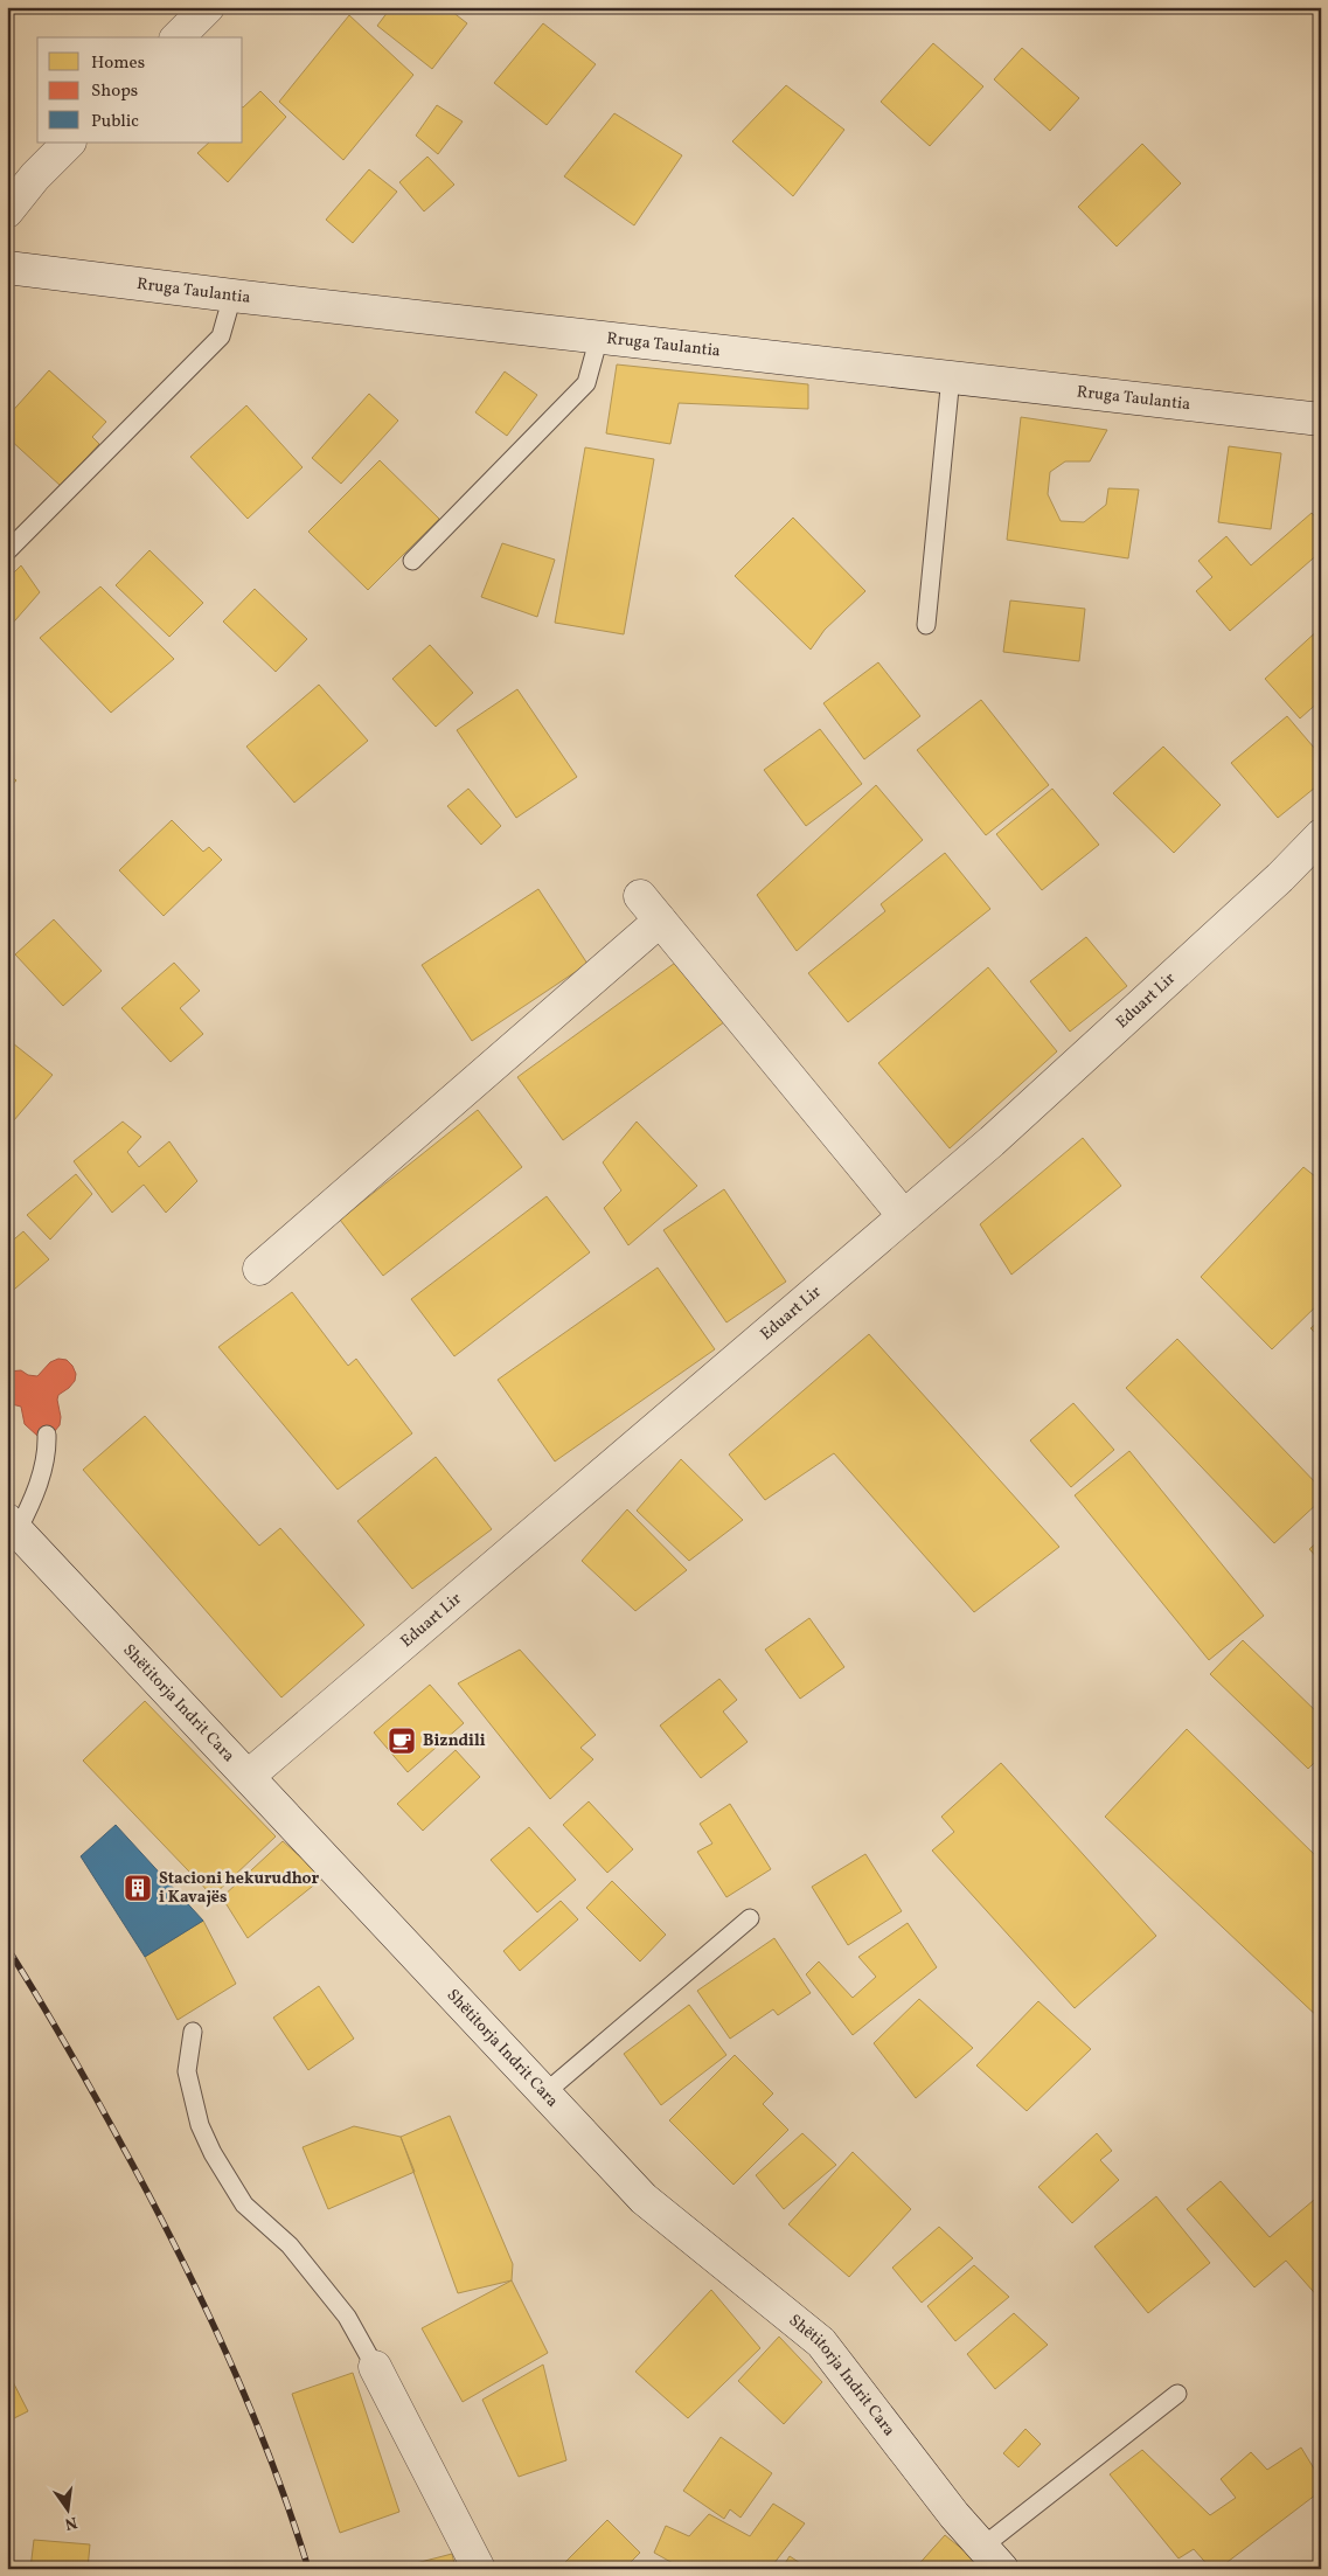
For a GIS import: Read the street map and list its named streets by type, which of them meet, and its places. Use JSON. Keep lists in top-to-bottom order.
{
  "streets": {
    "street": ["Rruga Taulantia", "Eduart Lir", "Shëtitorja Indrit Cara"]
  },
  "crossings": [
    ["Eduart Lir", "Shëtitorja Indrit Cara"]
  ],
  "places": {
    "cafe": ["Bizndili"],
    "building": ["Stacioni hekurudhor i Kavajës"]
  },
  "legend": ["Homes", "Shops", "Public"],
  "north": "bottom"
}
